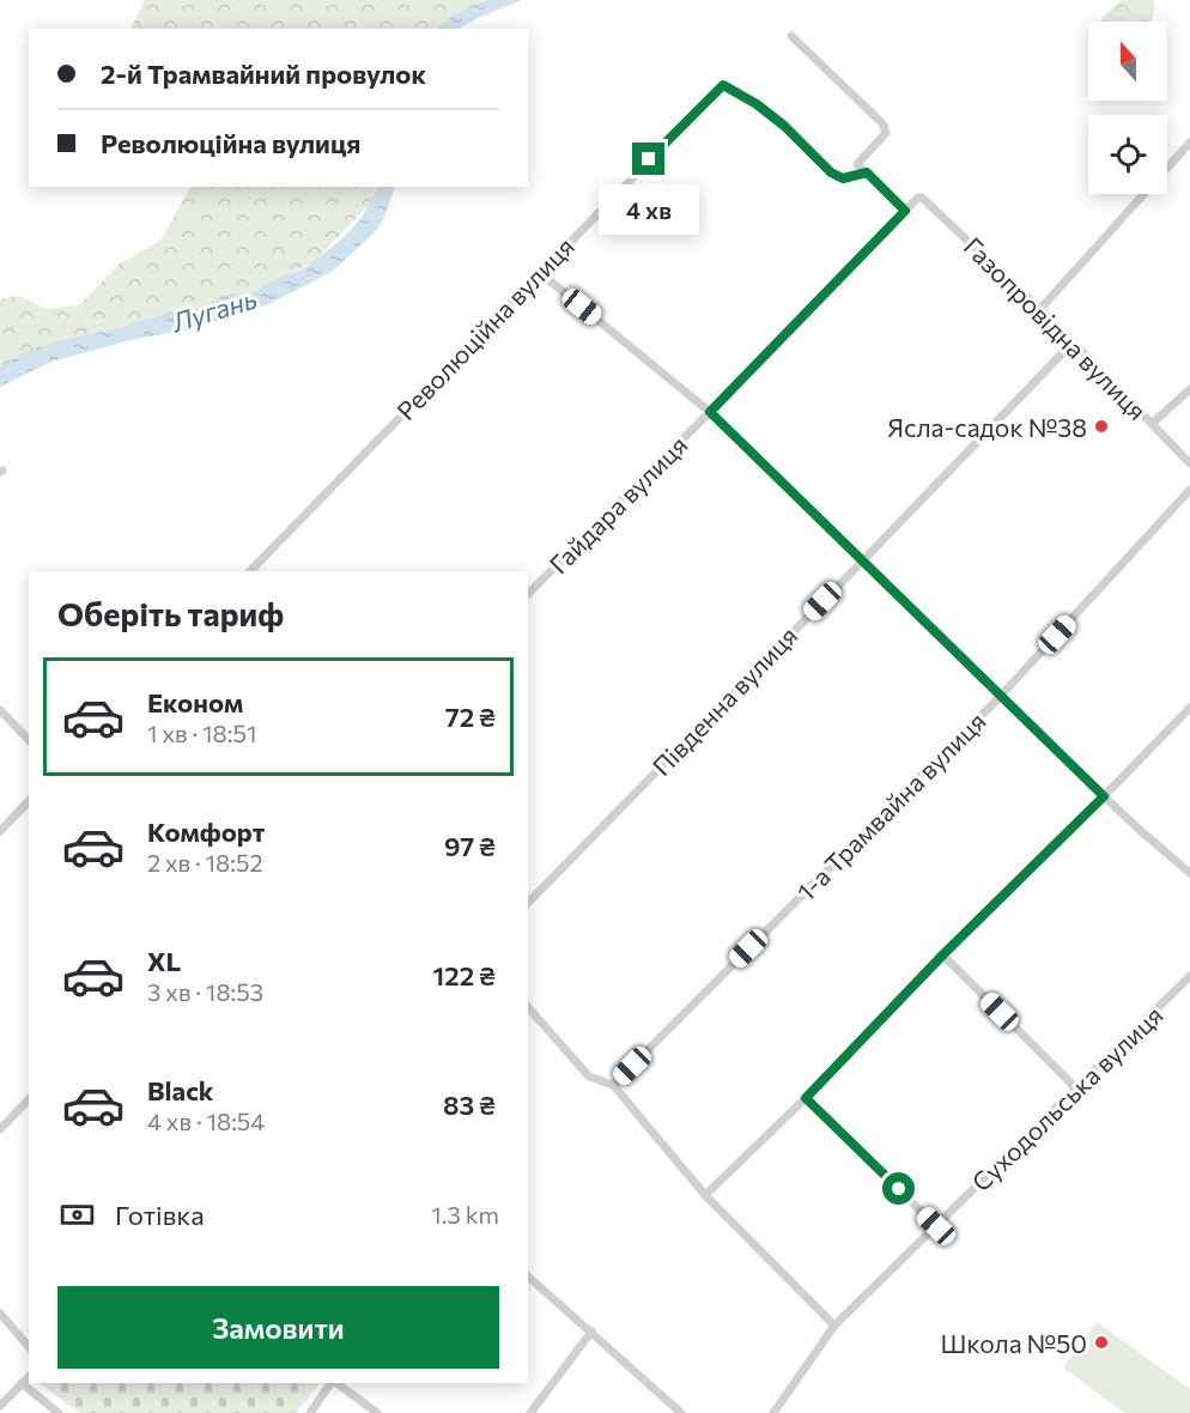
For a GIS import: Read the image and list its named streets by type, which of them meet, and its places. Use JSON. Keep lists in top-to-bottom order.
{
  "streets": {
    "street": [
      "Революційна вулиця",
      "Газопровідна вулиця",
      "Гайдара вулиця",
      "Південна вулиця",
      "1-а Трамвайна вулиця",
      "Суходольська вулиця"
    ]
  },
  "crossings": [
    ["Газопровідна вулиця", "Гайдара вулиця"],
    ["Газопровідна вулиця", "Південна вулиця"]
  ],
  "water": ["Лугань"],
  "places": ["Ясла-садок №38", "Школа №50"],
  "north": "top",
  "page": {
    "banner": ["2-й Трамвайний провулок", "Революційна вулиця"],
    "bubble": "4 хв",
    "heading": "Оберіть тариф",
    "list": [
      {
        "name": "Економ",
        "note": "1 хв · 18:51",
        "value": "72 ₴"
      },
      {
        "name": "Комфорт",
        "note": "2 хв · 18:52",
        "value": "97 ₴"
      },
      {
        "name": "XL",
        "note": "3 хв · 18:53",
        "value": "122 ₴"
      },
      {
        "name": "Black",
        "note": "4 хв · 18:54",
        "value": "83 ₴"
      }
    ],
    "pay": ["Готівка", "1.3 km"],
    "buttons": "Замовити"
  }
}
